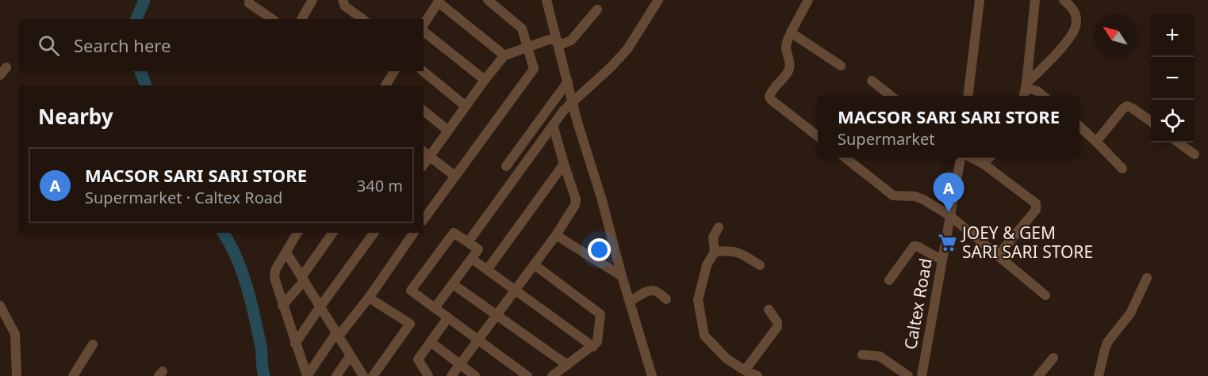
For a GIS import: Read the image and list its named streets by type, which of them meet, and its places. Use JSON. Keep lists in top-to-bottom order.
{
  "streets": {
    "street": ["Caltex Road"]
  },
  "places": {
    "supermarket": ["JOEY & GEM SARI SARI STORE"]
  },
  "north": "top left",
  "page": {
    "map_buttons": ["+", "−"],
    "search": "Search here",
    "heading": "Nearby",
    "popup": ["MACSOR SARI SARI STORE", "Supermarket"],
    "list": [
      {
        "mark": "A",
        "name": "MACSOR SARI SARI STORE",
        "note": "Supermarket · Caltex Road",
        "value": "340 m"
      }
    ],
    "pins": "A"
  }
}
